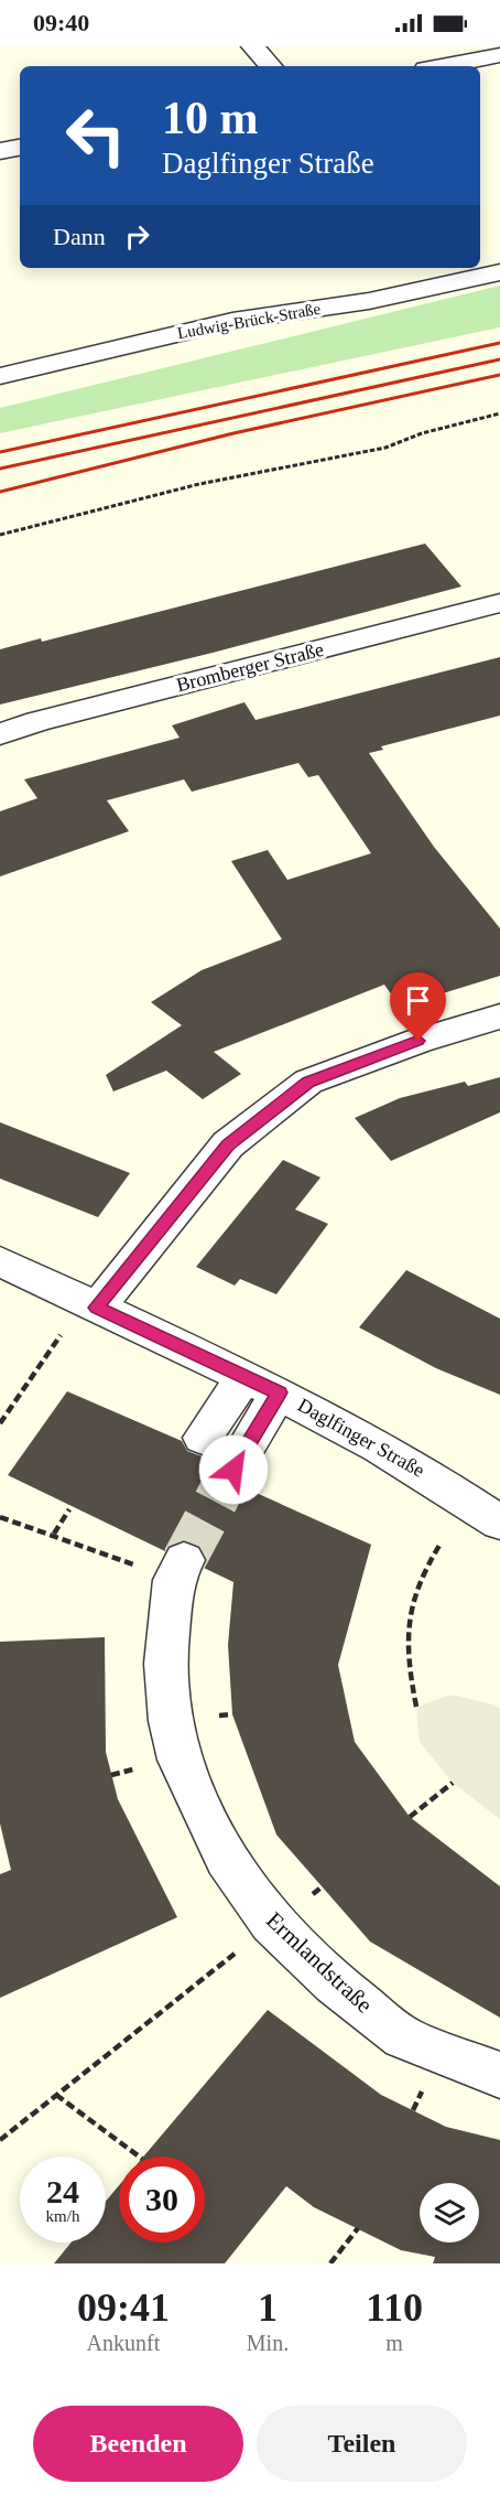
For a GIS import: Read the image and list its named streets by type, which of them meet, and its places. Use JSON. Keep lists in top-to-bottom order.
{
  "streets": {
    "street": [
      "Ludwig-Brück-Straße",
      "Bromberger Straße",
      "Daglfinger Straße",
      "Ermlandstraße"
    ]
  },
  "page": {
    "status": "09:40",
    "turn": ["10 m", "Daglfinger Straße"],
    "then": "Dann",
    "speed": "24 km/h",
    "limit": "30",
    "eta": [
      "09:41",
      "Ankunft",
      "1",
      "Min.",
      "110",
      "m"
    ],
    "buttons": ["Beenden", "Teilen"]
  }
}
